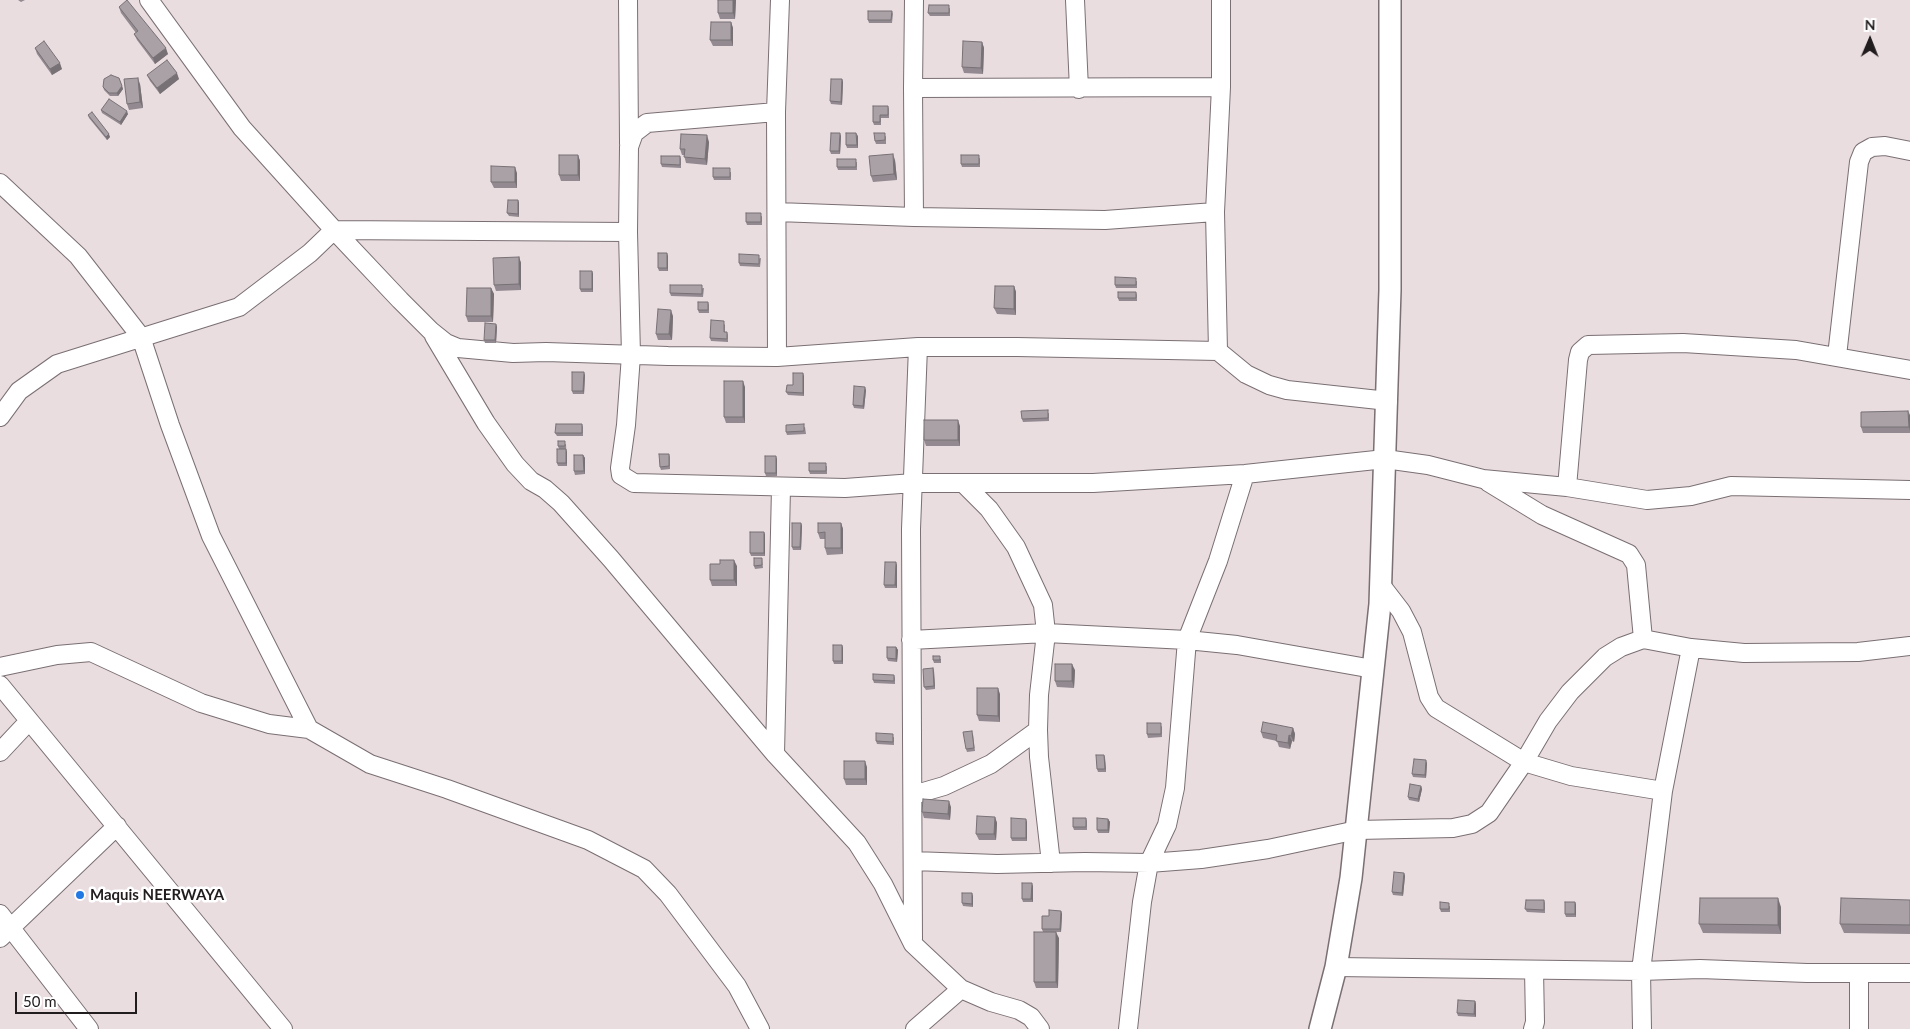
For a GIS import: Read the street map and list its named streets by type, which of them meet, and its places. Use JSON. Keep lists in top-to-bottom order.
{
  "places": ["Maquis NEERWAYA"],
  "scale_bar": "50 m",
  "north": "top"
}
